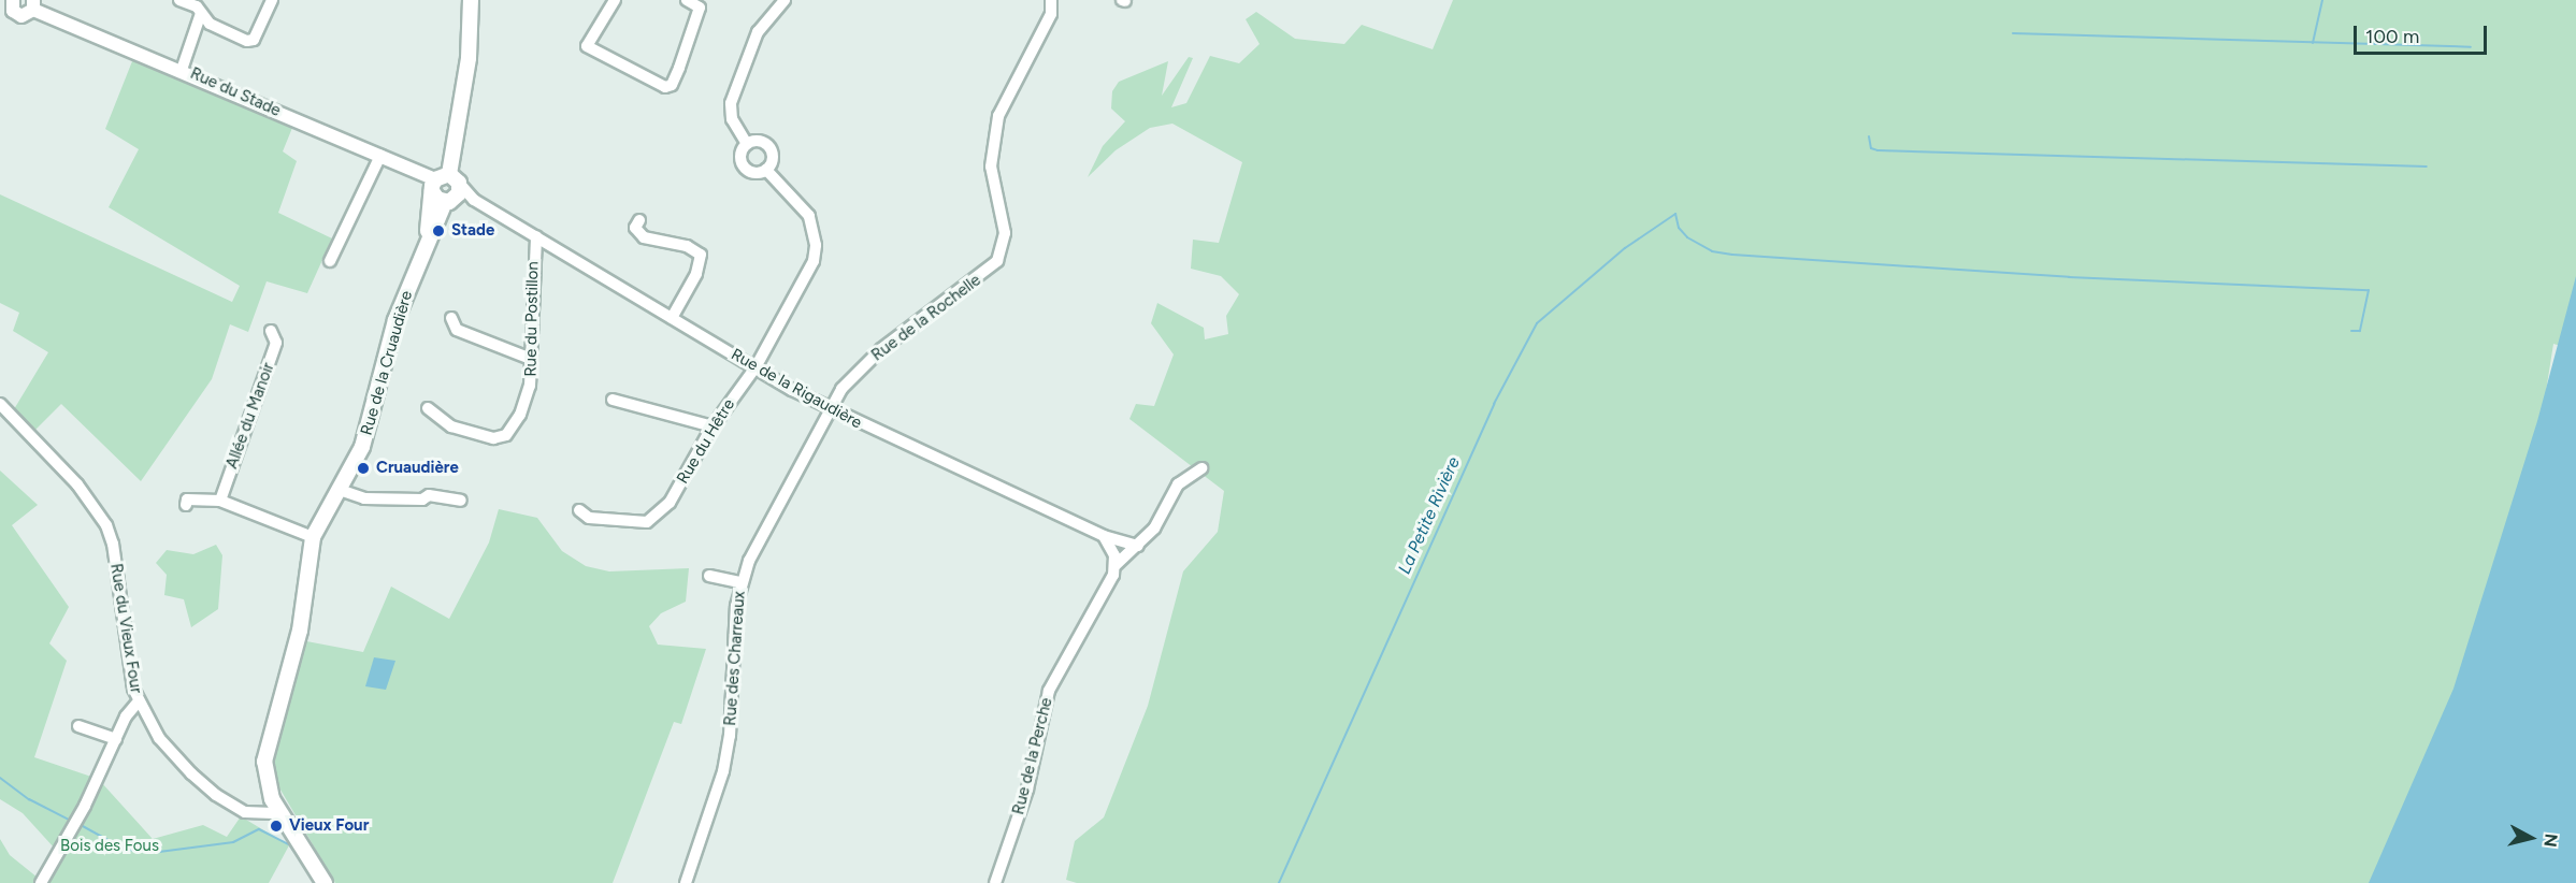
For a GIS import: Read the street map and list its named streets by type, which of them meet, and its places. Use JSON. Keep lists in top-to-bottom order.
{
  "streets": {
    "main road": ["Rue de la Cruaudière"],
    "street": [
      "Rue du Stade",
      "Rue de la Rochelle",
      "Rue du Postillon",
      "Rue de la Rigaudière",
      "Allée du Manoir",
      "Rue du Hêtre",
      "Rue du Vieux Four",
      "Rue des Charreaux",
      "Rue de la Perche"
    ]
  },
  "crossings": [
    ["Rue du Stade", "Rue de la Cruaudière"],
    ["Rue du Stade", "Rue de la Rigaudière"],
    ["Rue de la Rochelle", "Rue de la Rigaudière"],
    ["Rue de la Rochelle", "Rue des Charreaux"],
    ["Rue du Postillon", "Rue de la Rigaudière"],
    ["Rue de la Cruaudière", "Rue de la Rigaudière"],
    ["Rue de la Cruaudière", "Rue du Vieux Four"],
    ["Rue de la Rigaudière", "Rue du Hêtre"],
    ["Rue de la Rigaudière", "Rue des Charreaux"]
  ],
  "water": ["La Petite Rivière"],
  "parks": ["Bois des Fous"],
  "places": ["Stade", "Cruaudière", "Vieux Four"],
  "scale_bar": "100 m",
  "north": "right"
}
